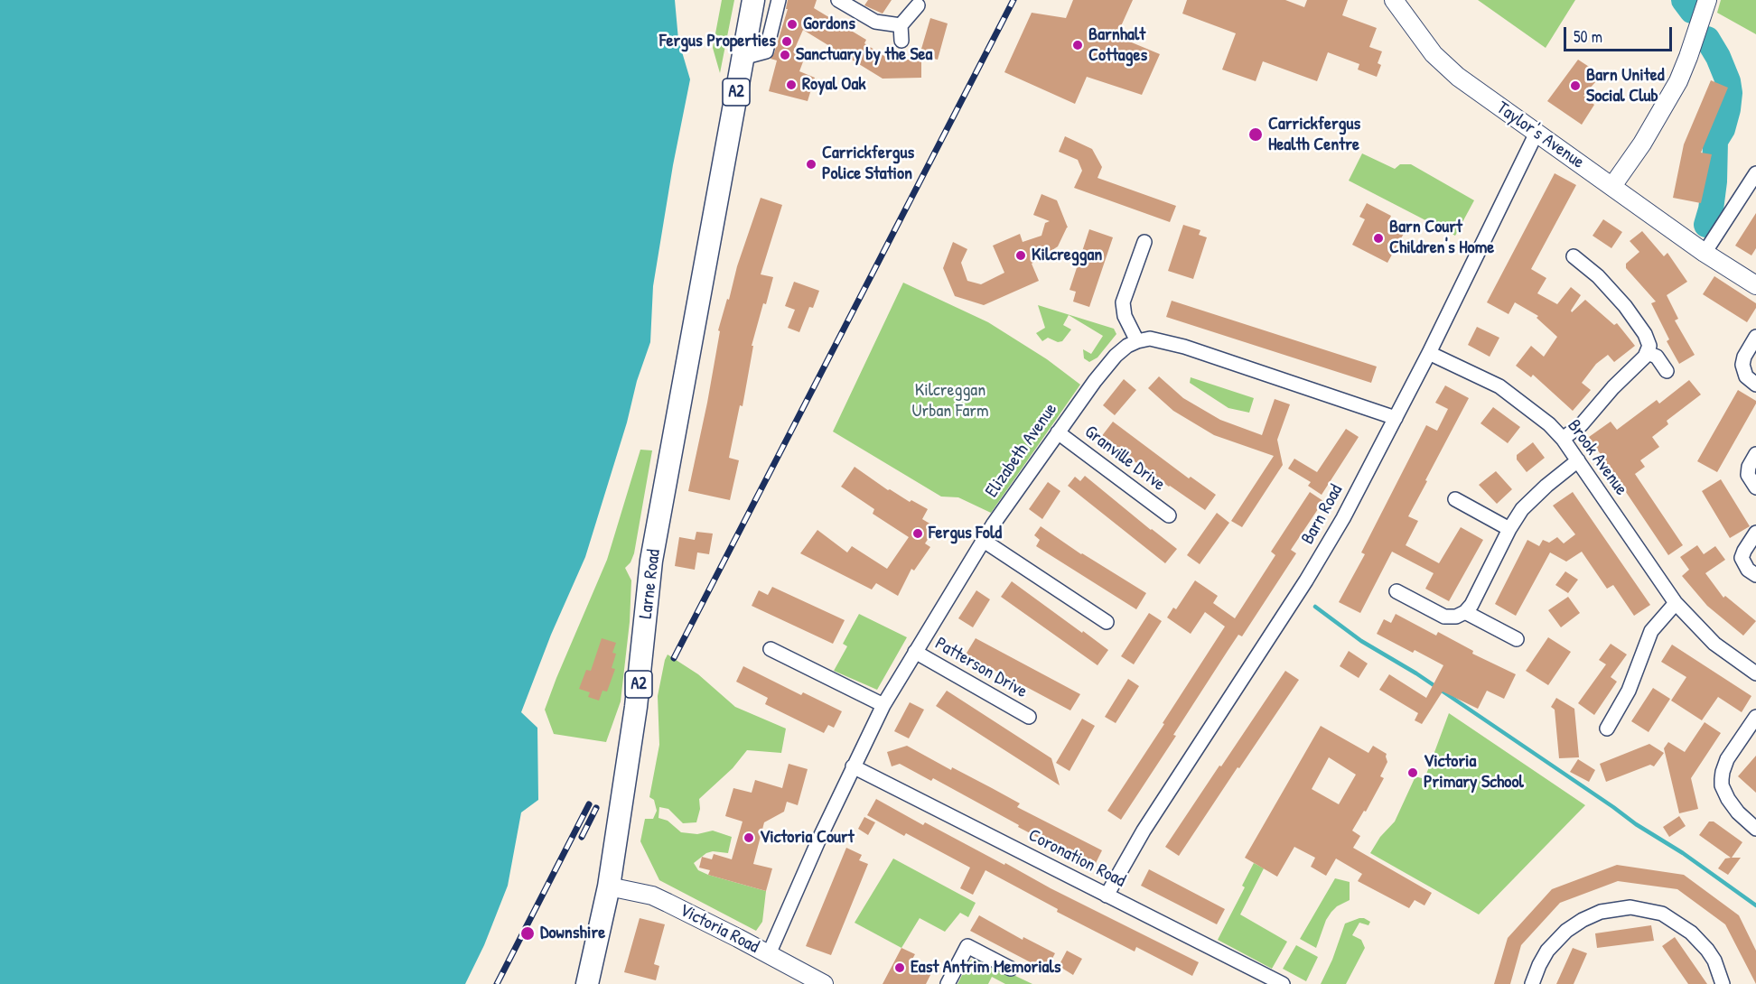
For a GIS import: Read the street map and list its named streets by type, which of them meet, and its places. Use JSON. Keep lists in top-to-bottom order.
{
  "streets": {
    "main road": ["A2", "Larne Road"],
    "street": [
      "Taylor's Avenue",
      "Elizabeth Avenue",
      "Brook Avenue",
      "Granville Drive",
      "Barn Road",
      "Patterson Drive",
      "Coronation Road",
      "Victoria Road"
    ]
  },
  "crossings": [
    ["A2", "Larne Road"],
    ["Taylor's Avenue", "Barn Road"],
    ["Elizabeth Avenue", "Granville Drive"],
    ["Elizabeth Avenue", "Patterson Drive"],
    ["Elizabeth Avenue", "Coronation Road"],
    ["Elizabeth Avenue", "Victoria Road"],
    ["Brook Avenue", "Barn Road"],
    ["Barn Road", "Coronation Road"],
    ["Larne Road", "Victoria Road"]
  ],
  "parks": ["Kilcreggan Urban Farm"],
  "places": [
    "Gordons",
    "Fergus Properties",
    "Barnhalt Cottages",
    "Sanctuary by the Sea",
    "Royal Oak",
    "Barn United Social Club",
    "Carrickfergus Health Centre",
    "Carrickfergus Police Station",
    "Barn Court Children's Home",
    "Kilcreggan",
    "Fergus Fold",
    "Victoria Primary School",
    "Victoria Court",
    "Downshire",
    "East Antrim Memorials"
  ],
  "scale_bar": "50 m"
}
